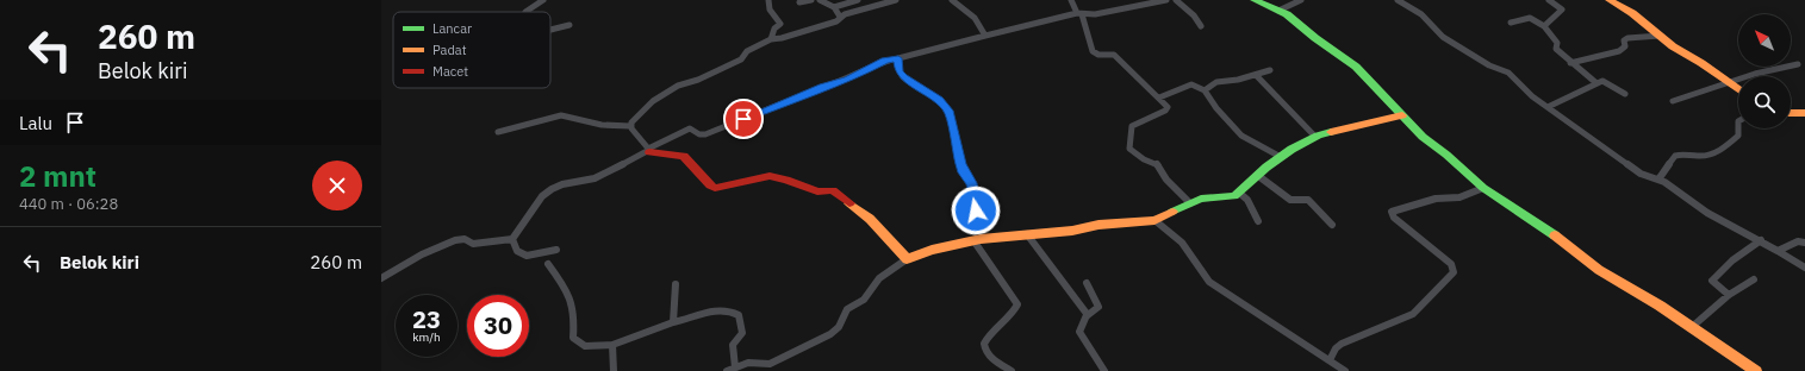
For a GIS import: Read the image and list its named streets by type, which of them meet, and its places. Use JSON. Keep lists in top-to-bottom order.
{
  "legend": ["Lancar", "Padat", "Macet"],
  "north": "top left",
  "page": {
    "turn": ["260 m", "Belok kiri"],
    "then": "Lalu",
    "heading": ["2 mnt", "440 m · 06:28"],
    "list": [
      {
        "name": "Belok kiri",
        "value": "260 m"
      }
    ],
    "speed": "23 km/h",
    "limit": "30"
  }
}
